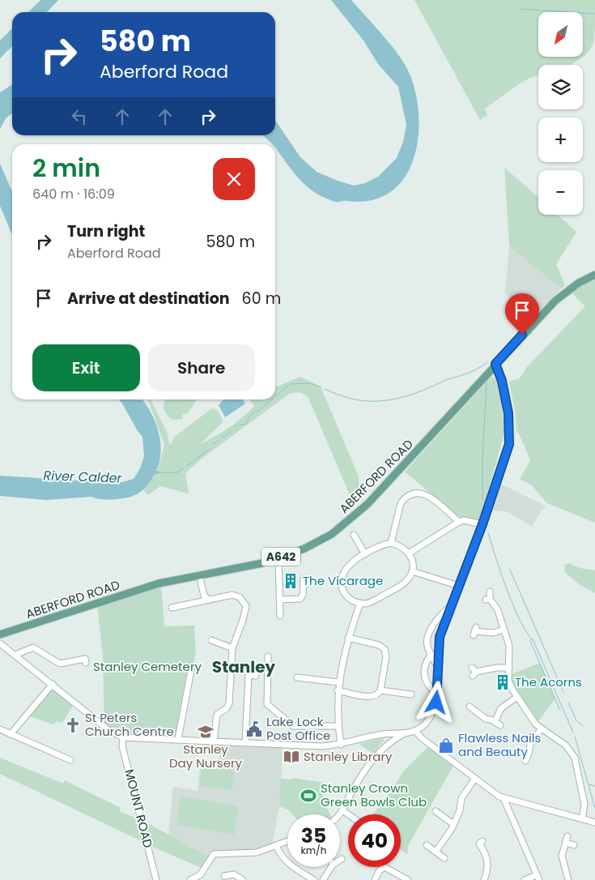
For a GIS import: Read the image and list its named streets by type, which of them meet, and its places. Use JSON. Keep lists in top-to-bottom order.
{
  "streets": {
    "main road": ["ABERFORD ROAD", "A642"],
    "street": ["MOUNT ROAD"]
  },
  "districts": ["Stanley"],
  "water": ["River Calder"],
  "parks": ["Stanley Cemetery"],
  "places": {
    "building": ["The Vicarage", "The Acorns"],
    "church": ["St Peters Church Centre"],
    "public building": ["Lake Lock Post Office"],
    "school or university": ["Stanley Day Nursery"],
    "shop": ["Flawless Nails and Beauty"],
    "library": ["Stanley Library"],
    "sports": ["Stanley Crown Green Bowls Club"]
  },
  "north": "bottom left",
  "page": {
    "map_buttons": ["+", "−"],
    "turn": ["580 m", "Aberford Road"],
    "heading": ["2 min", "640 m · 16:09"],
    "list": [
      {
        "name": "Turn right",
        "note": "Aberford Road",
        "value": "580 m"
      },
      {
        "name": "Arrive at destination",
        "value": "60 m"
      }
    ],
    "buttons": ["Exit", "Share"],
    "speed": "35 km/h",
    "limit": "40"
  }
}
